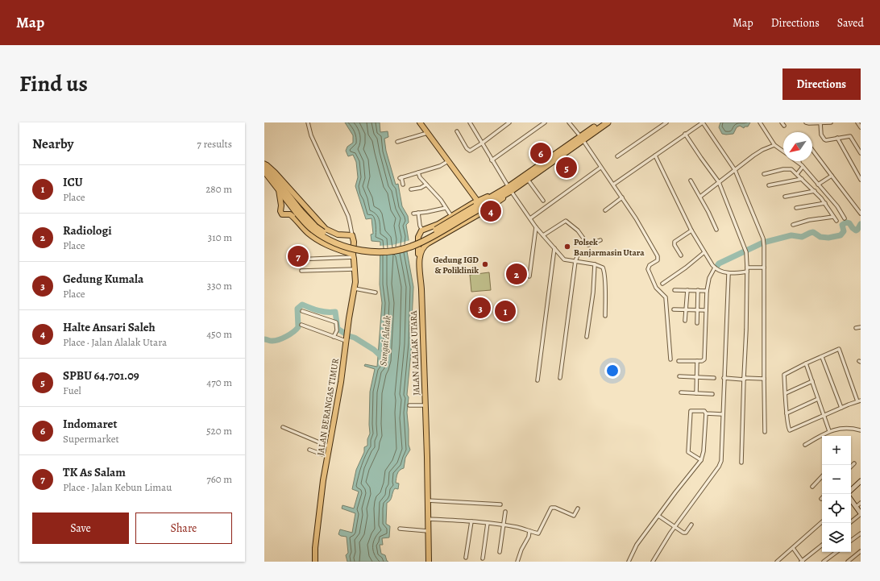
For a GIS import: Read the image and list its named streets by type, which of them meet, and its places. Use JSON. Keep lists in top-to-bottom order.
{
  "streets": {
    "main road": ["JALAN ALALAK UTARA", "JALAN BERANGAS TIMUR"]
  },
  "water": ["Sungai Alalak"],
  "places": ["Polsek Banjarmasin Utara", "Gedung IGD & Poliklinik"],
  "north": "bottom left",
  "page": {
    "header": "Map",
    "nav": ["Map", "Directions", "Saved"],
    "title": "Find us",
    "buttons": [
      "Directions",
      ["Save", "Share"]
    ],
    "heading": ["Nearby", "7 results"],
    "pins": [
      "6",
      "5",
      "4",
      "7",
      "2",
      "3",
      "1"
    ],
    "list": [
      {
        "mark": "1",
        "name": "ICU",
        "note": "Place",
        "value": "280 m"
      },
      {
        "mark": "2",
        "name": "Radiologi",
        "note": "Place",
        "value": "310 m"
      },
      {
        "mark": "3",
        "name": "Gedung Kumala",
        "note": "Place",
        "value": "330 m"
      },
      {
        "mark": "4",
        "name": "Halte Ansari Saleh",
        "note": "Place · Jalan Alalak Utara",
        "value": "450 m"
      },
      {
        "mark": "5",
        "name": "SPBU 64.701.09",
        "note": "Fuel",
        "value": "470 m"
      },
      {
        "mark": "6",
        "name": "Indomaret",
        "note": "Supermarket",
        "value": "520 m"
      },
      {
        "mark": "7",
        "name": "TK As Salam",
        "note": "Place · Jalan Kebun Limau",
        "value": "760 m"
      }
    ],
    "map_buttons": ["+", "−"]
  }
}
